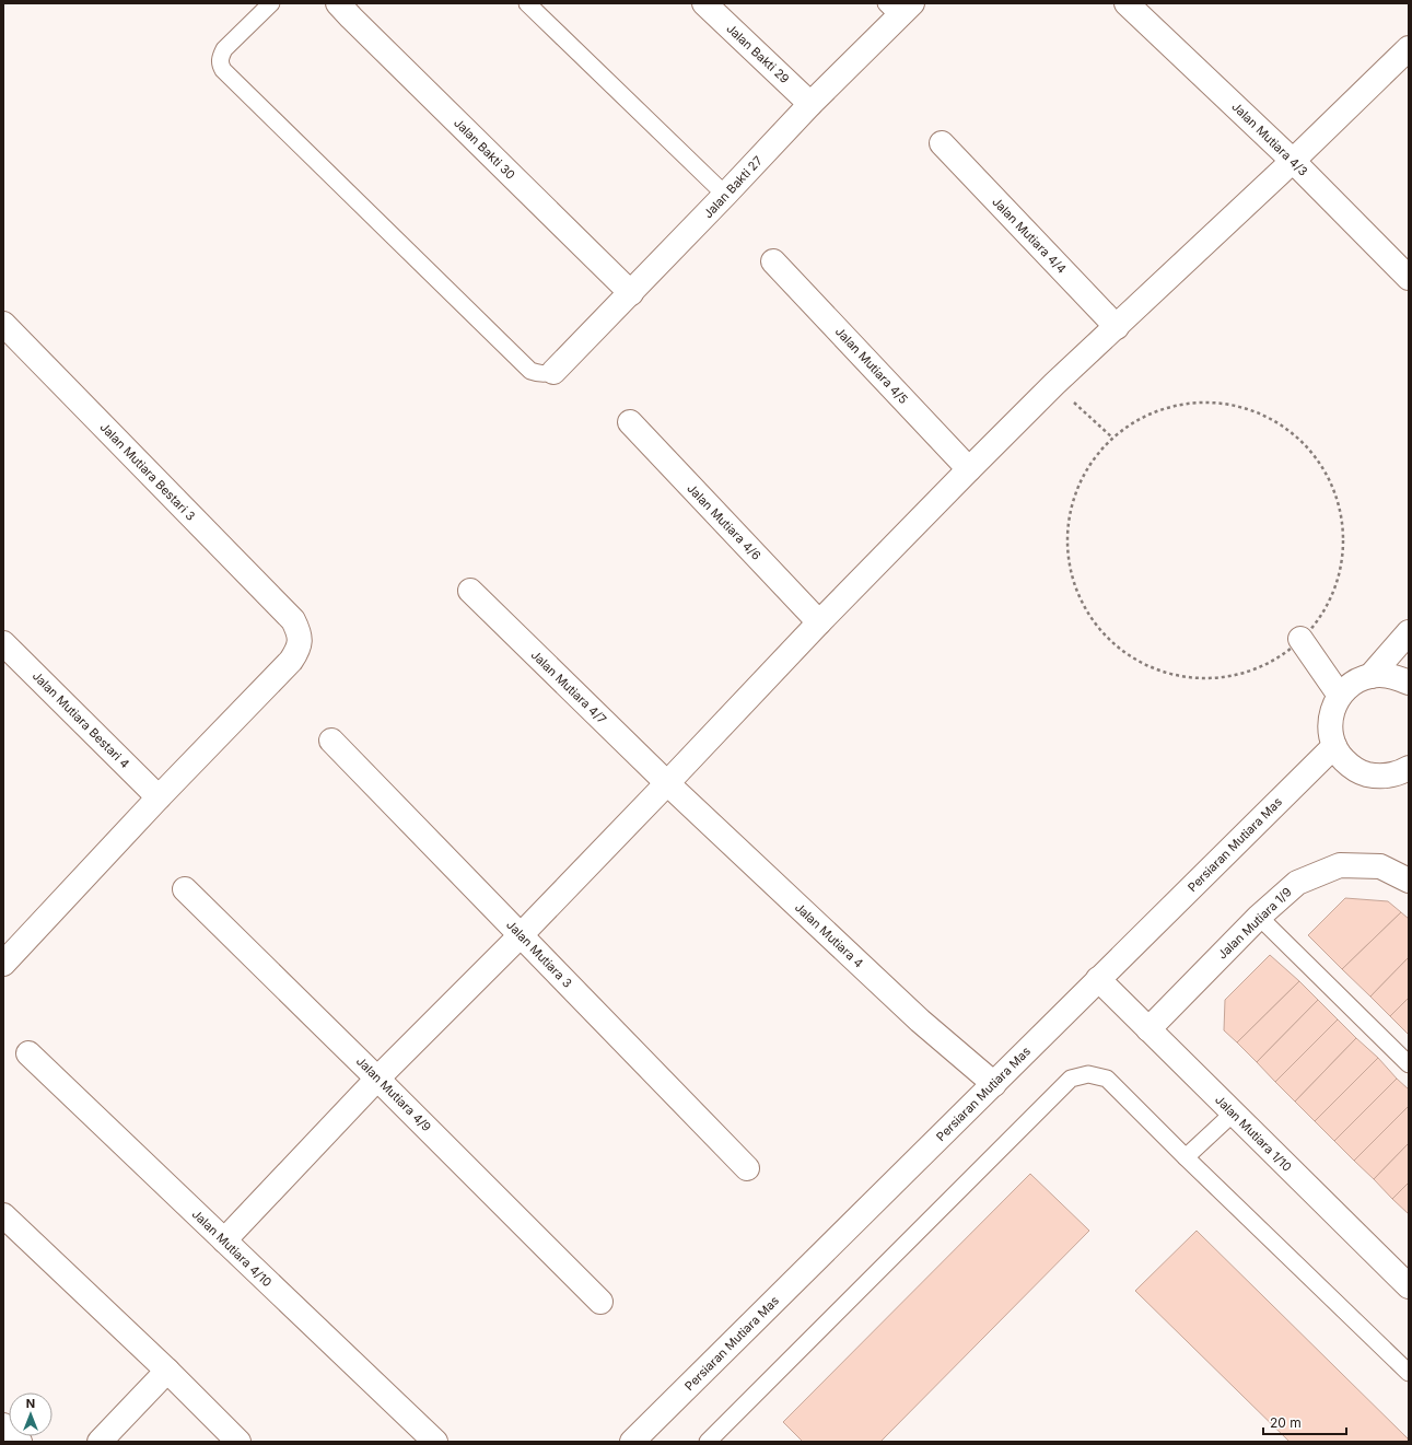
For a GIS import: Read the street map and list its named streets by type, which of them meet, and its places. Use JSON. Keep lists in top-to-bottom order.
{
  "streets": {
    "street": [
      "Jalan Bakti 29",
      "Jalan Mutiara 4/3",
      "Jalan Bakti 30",
      "Jalan Bakti 27",
      "Jalan Mutiara 4/4",
      "Jalan Mutiara 4/5",
      "Jalan Mutiara Bestari 3",
      "Jalan Mutiara 4/6",
      "Jalan Mutiara 4/7",
      "Jalan Mutiara Bestari 4",
      "Persiaran Mutiara Mas",
      "Jalan Mutiara 1/9",
      "Jalan Mutiara 4",
      "Jalan Mutiara 3",
      "Jalan Mutiara 4/9",
      "Jalan Mutiara 1/10",
      "Jalan Mutiara 4/10"
    ]
  },
  "crossings": [
    ["Jalan Bakti 29", "Jalan Bakti 27"],
    ["Jalan Bakti 30", "Jalan Bakti 27"],
    ["Jalan Mutiara Bestari 3", "Jalan Mutiara Bestari 4"],
    ["Jalan Mutiara 4/7", "Jalan Mutiara 4"],
    ["Persiaran Mutiara Mas", "Jalan Mutiara 4"],
    ["Persiaran Mutiara Mas", "Jalan Mutiara 1/10"],
    ["Jalan Mutiara 1/9", "Jalan Mutiara 1/10"]
  ],
  "scale_bar": "20 m",
  "north": "top"
}
